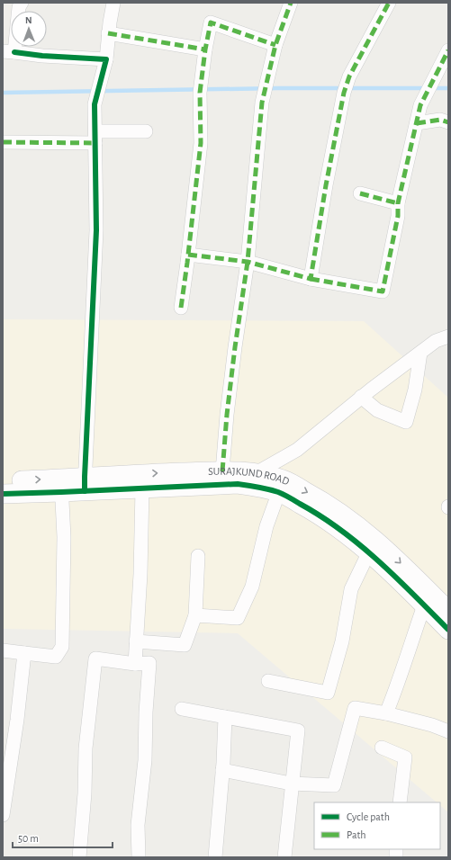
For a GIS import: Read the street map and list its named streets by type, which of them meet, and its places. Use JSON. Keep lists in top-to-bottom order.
{
  "streets": {
    "street": ["SURAJKUND ROAD"]
  },
  "legend": ["Cycle path", "Path"],
  "scale_bar": "50 m",
  "north": "top"
}
